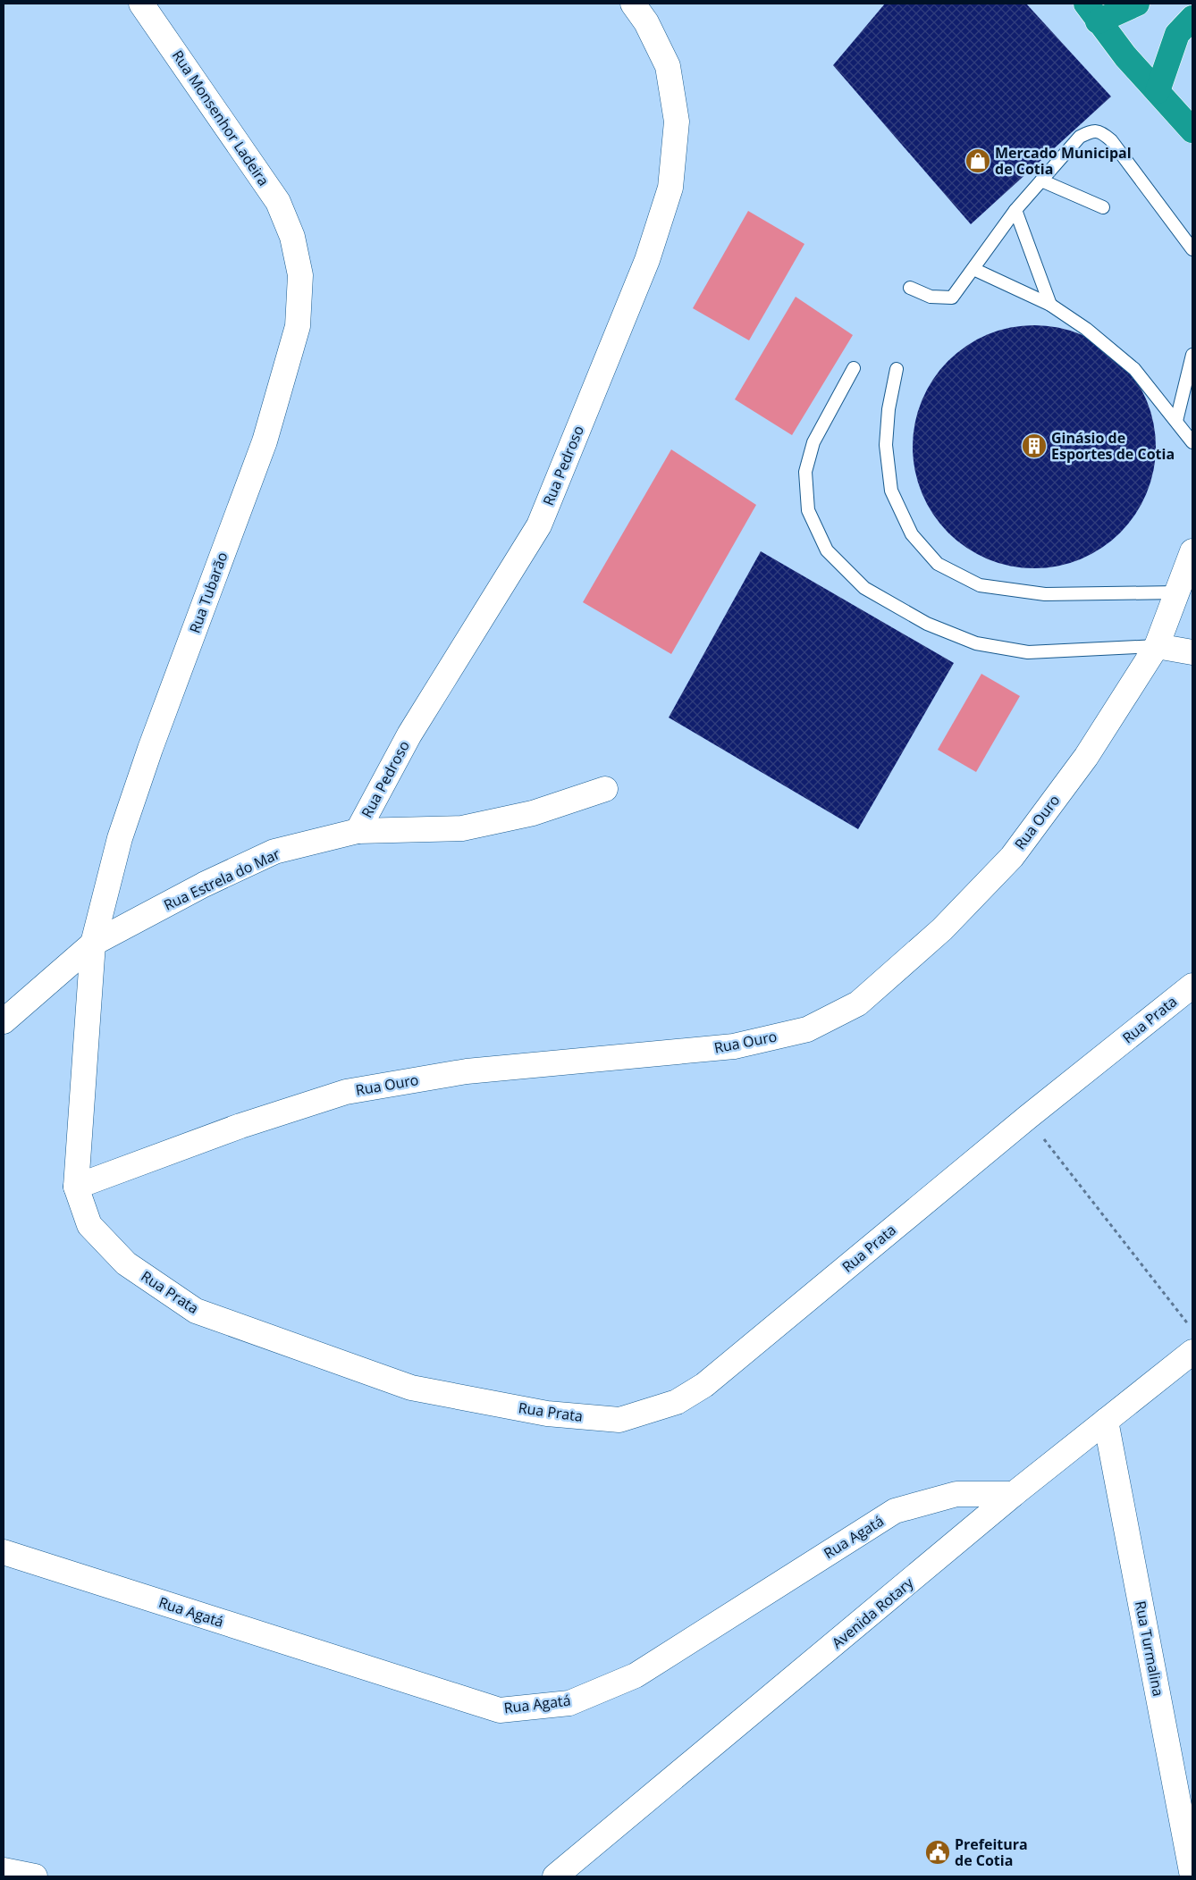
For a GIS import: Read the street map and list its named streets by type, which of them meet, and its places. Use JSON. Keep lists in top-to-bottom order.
{
  "streets": {
    "street": [
      "Rua Monsenhor Ladeira",
      "Rua Pedroso",
      "Rua Tubarão",
      "Rua Ouro",
      "Rua Estrela do Mar",
      "Rua Prata",
      "Rua Agatá",
      "Avenida Rotary",
      "Rua Turmalina"
    ]
  },
  "crossings": [
    ["Rua Monsenhor Ladeira", "Rua Tubarão"],
    ["Rua Pedroso", "Rua Estrela do Mar"],
    ["Rua Tubarão", "Rua Estrela do Mar"],
    ["Rua Tubarão", "Rua Prata"],
    ["Rua Ouro", "Rua Prata"],
    ["Rua Estrela do Mar", "Rua Prata"],
    ["Rua Agatá", "Avenida Rotary"],
    ["Avenida Rotary", "Rua Turmalina"]
  ],
  "places": {
    "shop": ["Mercado Municipal de Cotia"],
    "building": ["Ginásio de Esportes de Cotia"],
    "public building": ["Prefeitura de Cotia"]
  }
}
